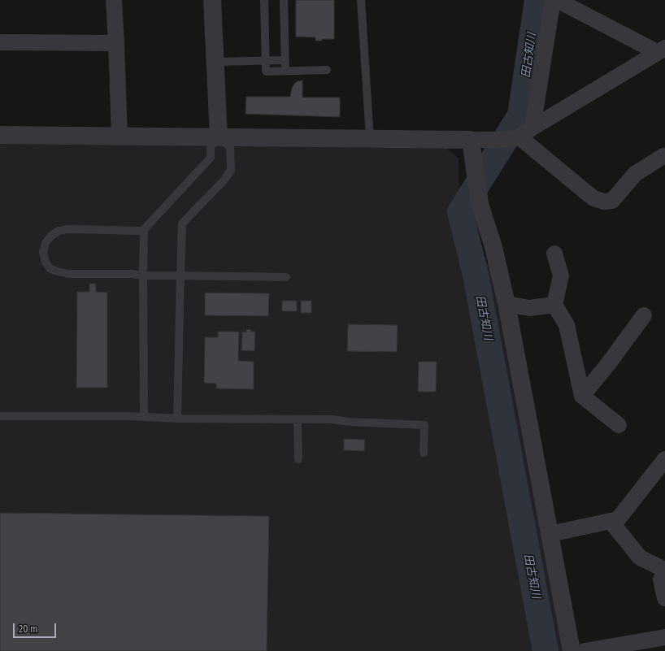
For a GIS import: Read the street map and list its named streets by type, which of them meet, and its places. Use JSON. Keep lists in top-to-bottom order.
{
  "water": ["田古知川"],
  "scale_bar": "20 m"
}
